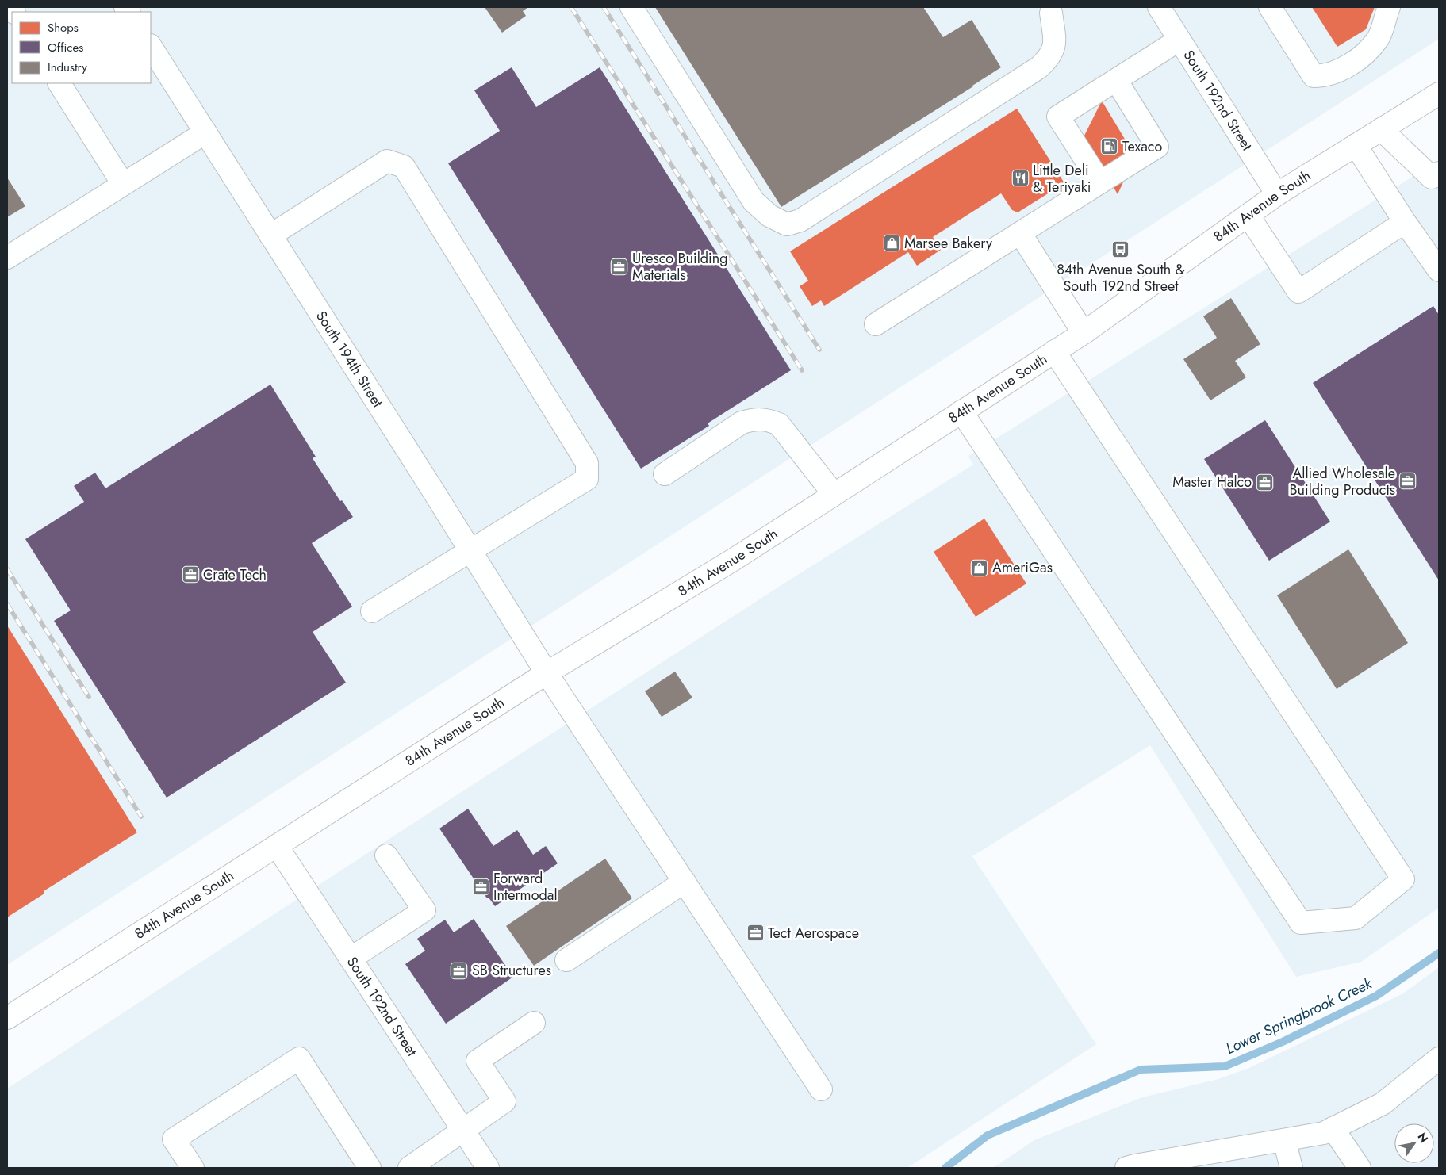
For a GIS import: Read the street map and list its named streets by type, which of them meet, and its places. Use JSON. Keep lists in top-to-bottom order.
{
  "streets": {
    "main road": ["South 192nd Street", "84th Avenue South", "South 194th Street"]
  },
  "crossings": [
    ["South 192nd Street", "84th Avenue South"],
    ["84th Avenue South", "South 194th Street"]
  ],
  "water": ["Lower Springbrook Creek"],
  "places": {
    "fuel station": ["Texaco"],
    "restaurant": ["Little Deli & Teriyaki"],
    "shop": ["Marsee Bakery", "AmeriGas"],
    "bus stop": ["84th Avenue South & South 192nd Street"],
    "office": [
      "Uresco Building Materials",
      "Allied Wholesale Building Products",
      "Master Halco",
      "Crate Tech",
      "Forward Intermodal",
      "Tect Aerospace",
      "SB Structures"
    ]
  },
  "legend": ["Shops", "Offices", "Industry"],
  "north": "top right"
}
